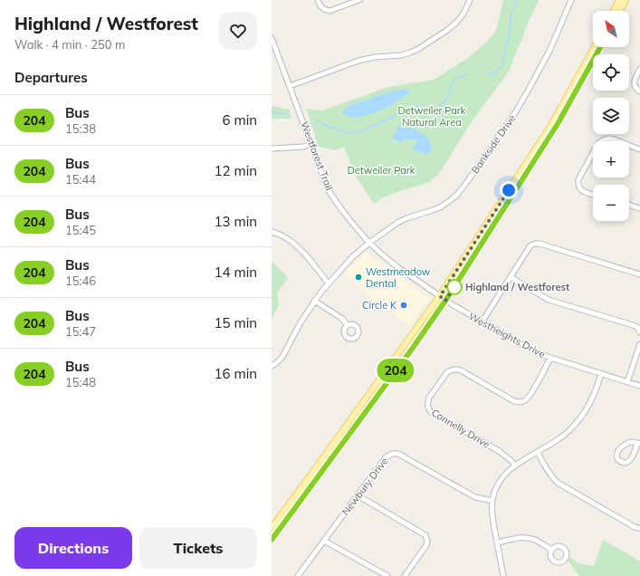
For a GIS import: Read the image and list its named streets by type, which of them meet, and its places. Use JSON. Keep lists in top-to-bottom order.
{
  "streets": {
    "street": [
      "Bankside Drive",
      "Westforest Trail",
      "Westheights Drive",
      "Connelly Drive",
      "Newbury Drive"
    ]
  },
  "crossings": [
    ["Bankside Drive", "Westforest Trail"],
    ["Westforest Trail", "Westheights Drive"],
    ["Westheights Drive", "Connelly Drive"]
  ],
  "parks": ["Detweiler Park Natural Area", "Detweiler Park"],
  "places": ["Westmeadow Dental", "Highland / Westforest", "Circle K"],
  "lines": ["bus line 204"],
  "north": "top left",
  "page": {
    "heading": [
      ["Highland / Westforest", "Walk · 4 min · 250 m"],
      "Departures"
    ],
    "on_map": "204",
    "map_buttons": ["+", "−"],
    "list": [
      {
        "mark": "204",
        "name": "Bus",
        "note": "15:38",
        "value": "6 min"
      },
      {
        "mark": "204",
        "name": "Bus",
        "note": "15:44",
        "value": "12 min"
      },
      {
        "mark": "204",
        "name": "Bus",
        "note": "15:45",
        "value": "13 min"
      },
      {
        "mark": "204",
        "name": "Bus",
        "note": "15:46",
        "value": "14 min"
      },
      {
        "mark": "204",
        "name": "Bus",
        "note": "15:47",
        "value": "15 min"
      },
      {
        "mark": "204",
        "name": "Bus",
        "note": "15:48",
        "value": "16 min"
      }
    ],
    "buttons": ["Directions", "Tickets"]
  }
}
